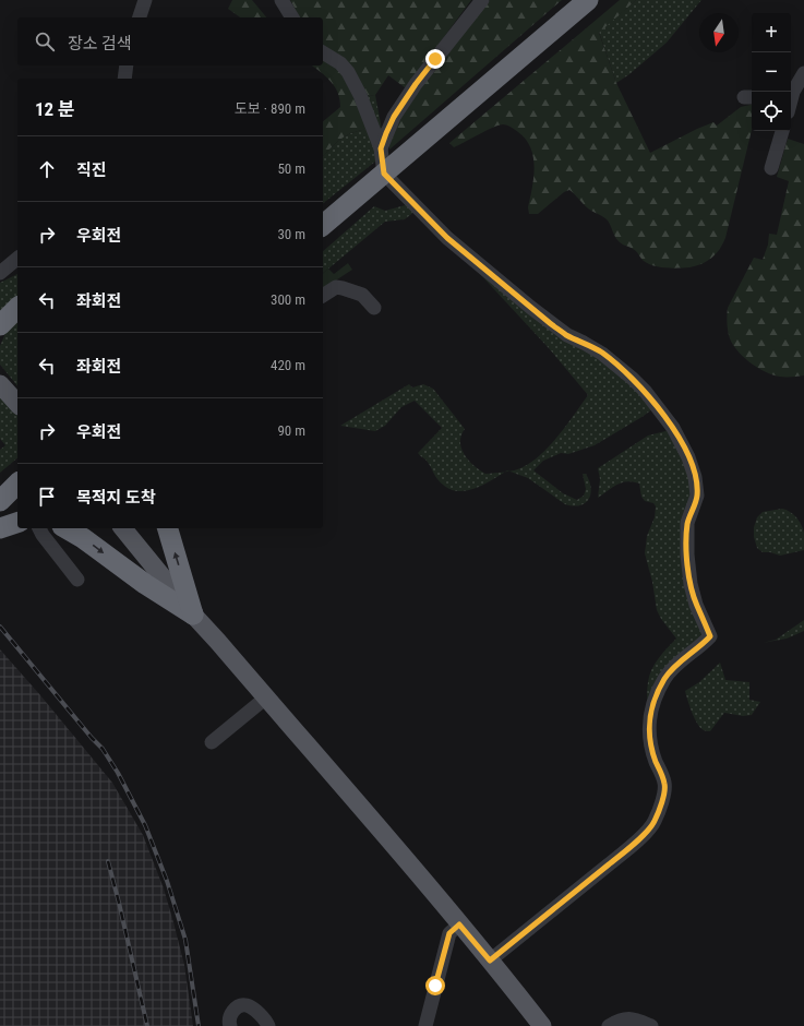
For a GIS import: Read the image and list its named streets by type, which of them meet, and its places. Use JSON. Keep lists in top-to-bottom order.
{
  "north": "bottom",
  "page": {
    "map_buttons": ["+", "−"],
    "search": "장소 검색",
    "heading": ["12 분", "도보 · 890 m"],
    "list": [
      ["직진", "50 m"],
      ["우회전", "30 m"],
      ["좌회전", "300 m"],
      ["좌회전", "420 m"],
      ["우회전", "90 m"],
      "목적지 도착"
    ]
  }
}
